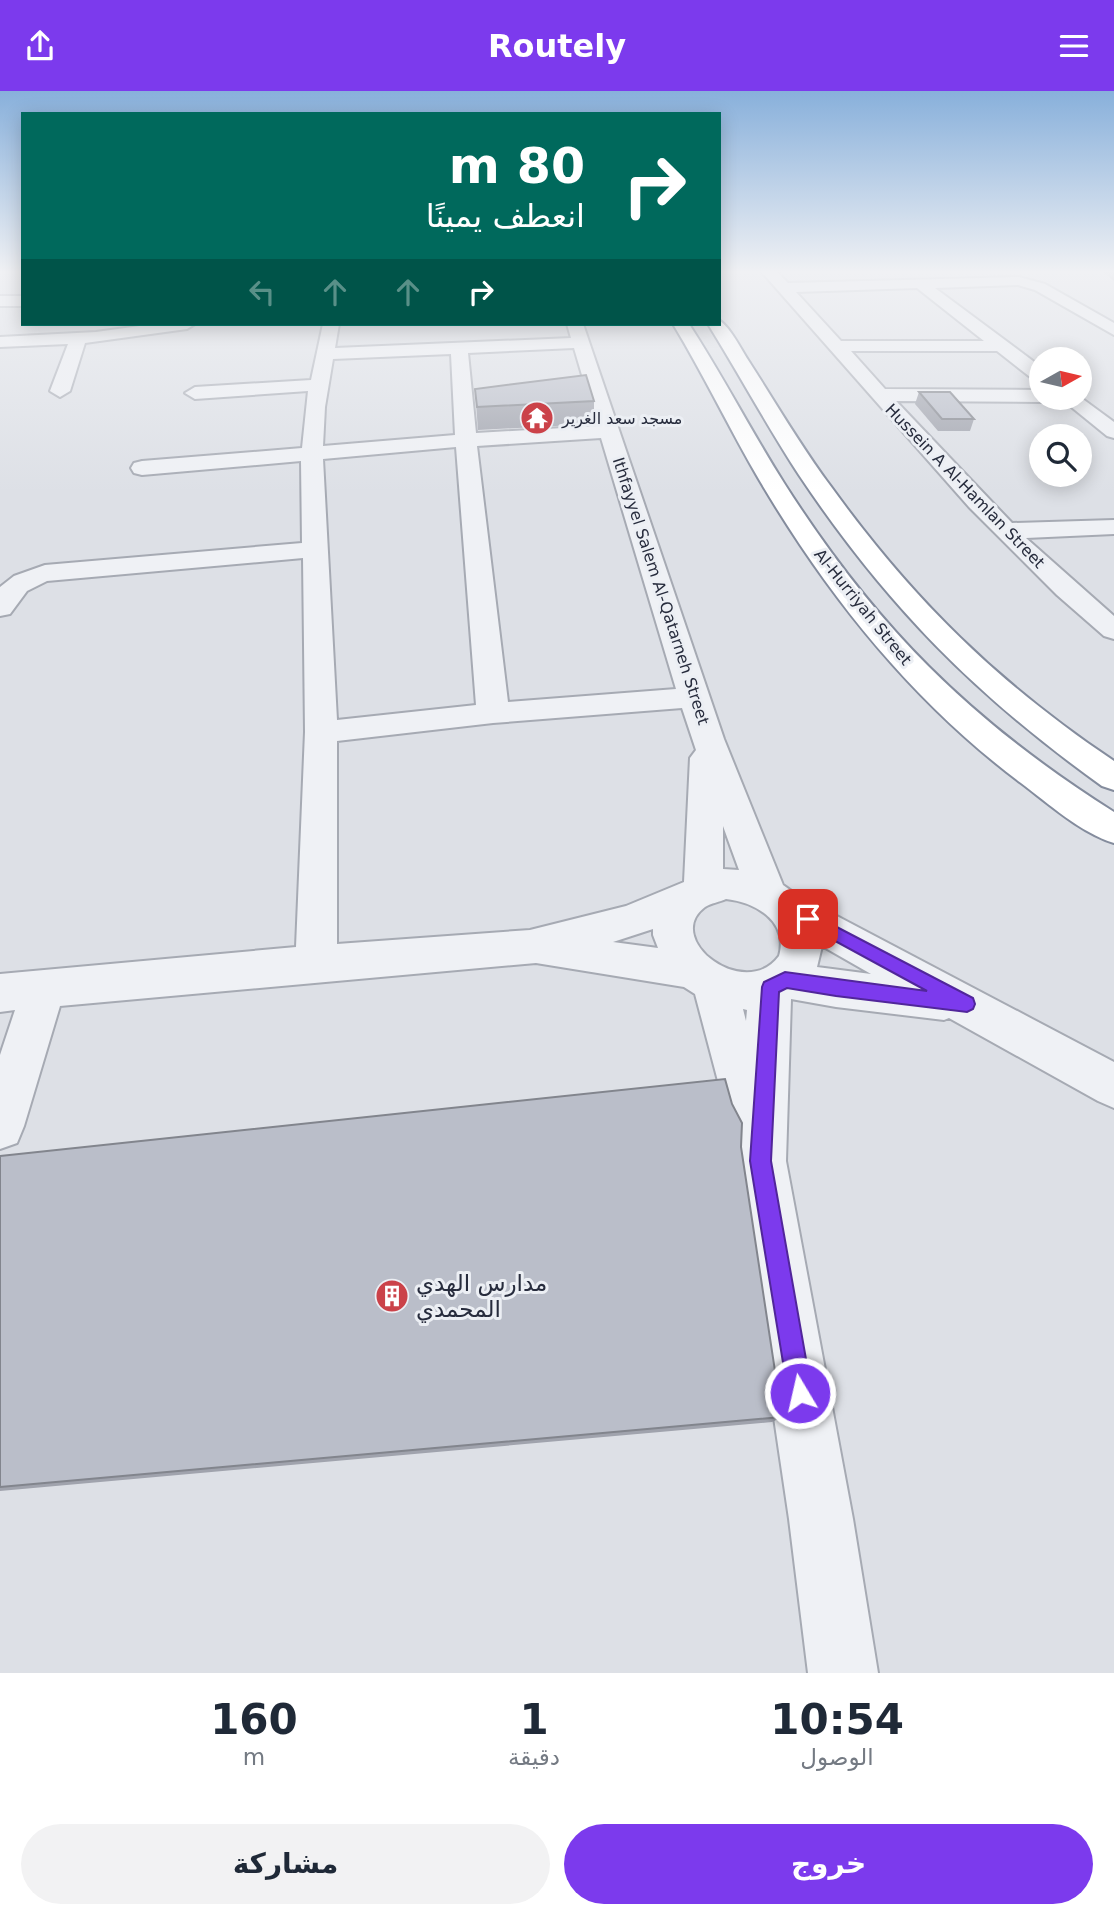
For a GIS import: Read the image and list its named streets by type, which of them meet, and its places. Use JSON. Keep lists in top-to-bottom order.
{
  "streets": {
    "highway": ["Al-Hurriyah Street"],
    "street": ["Hussein A Al-Hamlan Street", "Ithfayyel Salem Al-Qatarneh Street"]
  },
  "places": {
    "temple": ["مسجد سعد الغرير"],
    "building": ["مدارس الهدي المحمدي"]
  },
  "north": "right",
  "page": {
    "header": "Routely",
    "turn": ["80 m", "انعطف يمينًا"],
    "eta": [
      "10:54",
      "الوصول",
      "1",
      "دقيقة",
      "160",
      "m"
    ],
    "buttons": ["خروج", "مشاركة"]
  }
}
